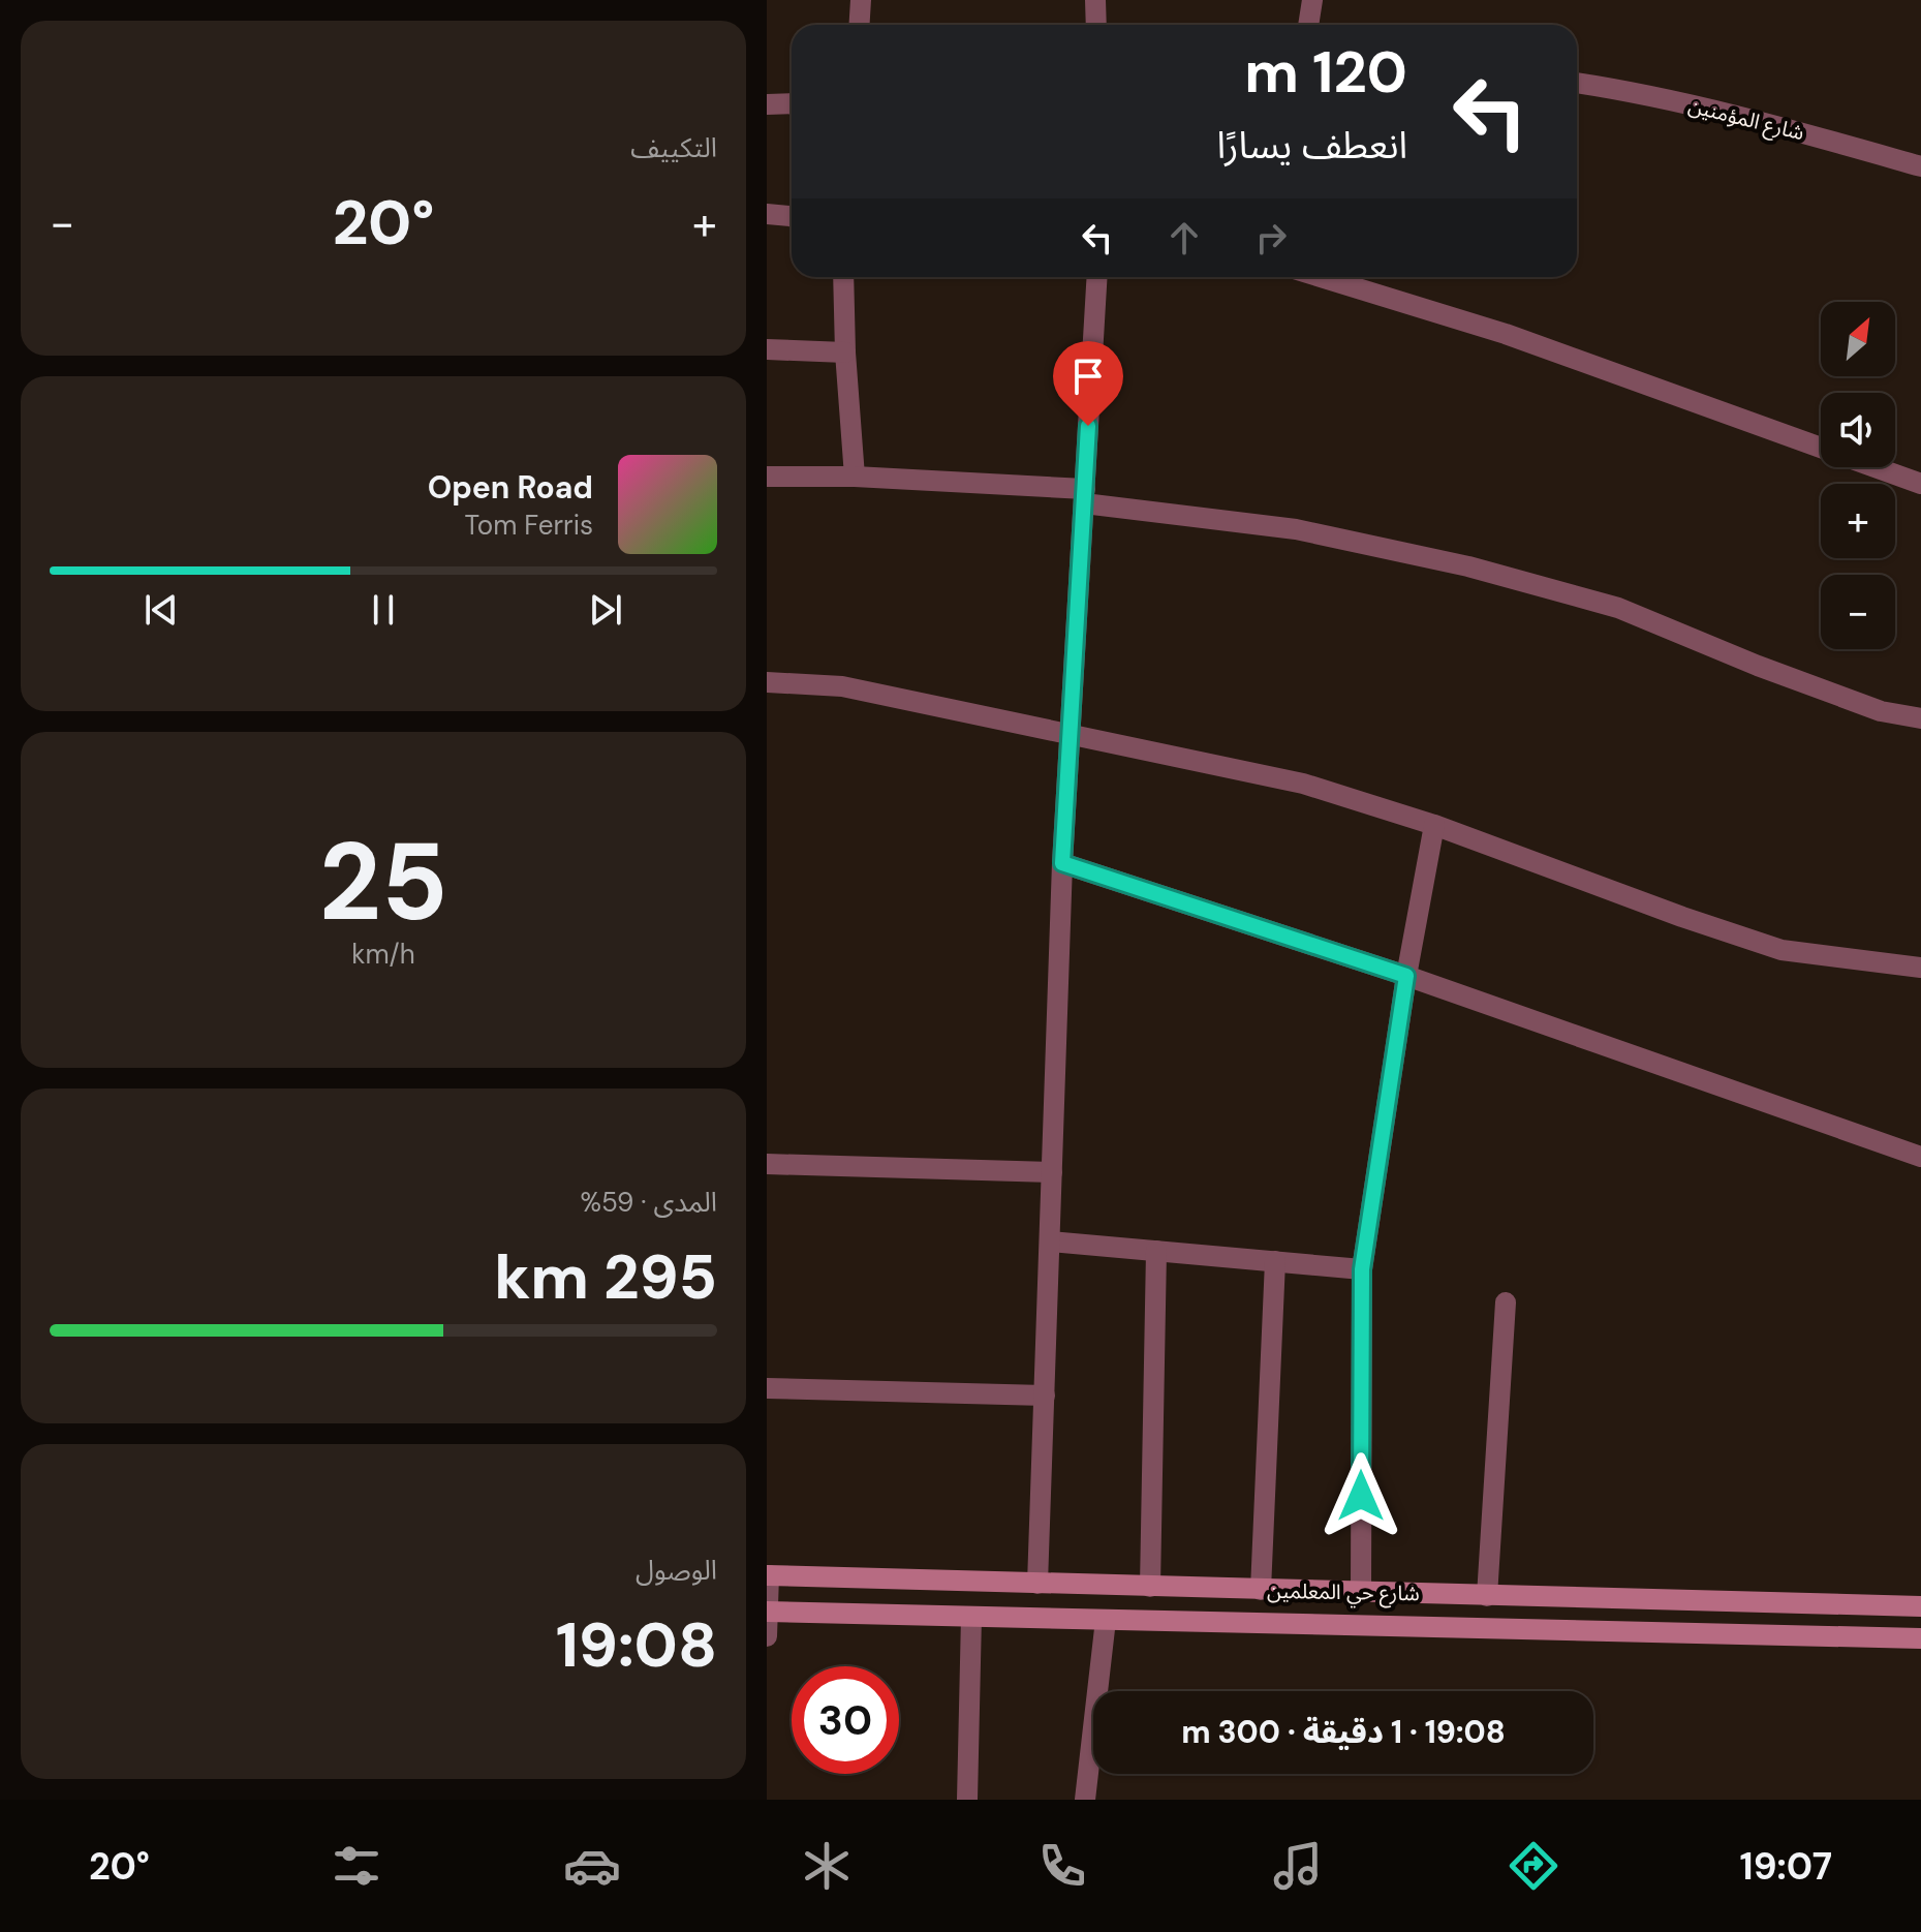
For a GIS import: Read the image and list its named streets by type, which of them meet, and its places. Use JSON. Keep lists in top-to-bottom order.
{
  "streets": {
    "main road": ["شارع حي المعلمين"],
    "street": ["شارع المؤمنين"]
  },
  "north": "top right",
  "page": {
    "tile": [
      "التكييف",
      ["25", "km/h"],
      ["المدى · 59%", "295 km"],
      ["الوصول", "19:08"]
    ],
    "turn": ["120 m", "انعطف يسارًا"],
    "heat": ["−", "20°", "+"],
    "map_buttons": ["+", "−"],
    "song": ["Open Road", "Tom Ferris"],
    "limit": "30",
    "trip": "19:08 · 1 دقيقة · 300 m",
    "tabs": ["19:07", "20°"]
  }
}
